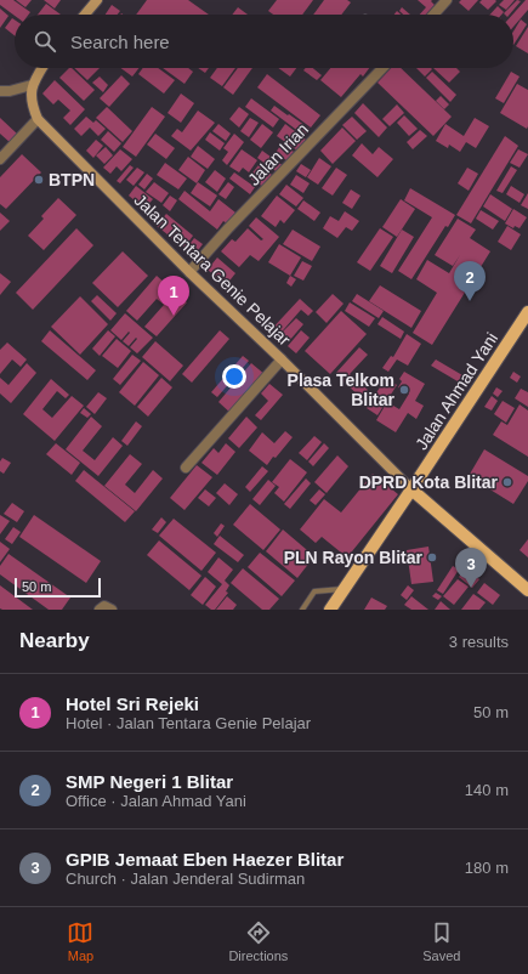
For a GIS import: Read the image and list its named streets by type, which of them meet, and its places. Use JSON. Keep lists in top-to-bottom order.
{
  "streets": {
    "main road": ["Jalan Tentara Genie Pelajar", "Jalan Ahmad Yani"],
    "street": ["Jalan Irian"]
  },
  "crossings": [
    ["Jalan Irian", "Jalan Tentara Genie Pelajar"],
    ["Jalan Tentara Genie Pelajar", "Jalan Ahmad Yani"]
  ],
  "places": [
    "BTPN",
    "Plasa Telkom Blitar",
    "DPRD Kota Blitar",
    "PLN Rayon Blitar"
  ],
  "scale_bar": "50 m",
  "page": {
    "search": "Search here",
    "pins": ["2", "1", "3"],
    "scale": "50 m",
    "heading": ["Nearby", "3 results"],
    "list": [
      {
        "mark": "1",
        "name": "Hotel Sri Rejeki",
        "note": "Hotel · Jalan Tentara Genie Pelajar",
        "value": "50 m"
      },
      {
        "mark": "2",
        "name": "SMP Negeri 1 Blitar",
        "note": "Office · Jalan Ahmad Yani",
        "value": "140 m"
      },
      {
        "mark": "3",
        "name": "GPIB Jemaat Eben Haezer Blitar",
        "note": "Church · Jalan Jenderal Sudirman",
        "value": "180 m"
      }
    ],
    "nav": ["Map", "Directions", "Saved"]
  }
}
